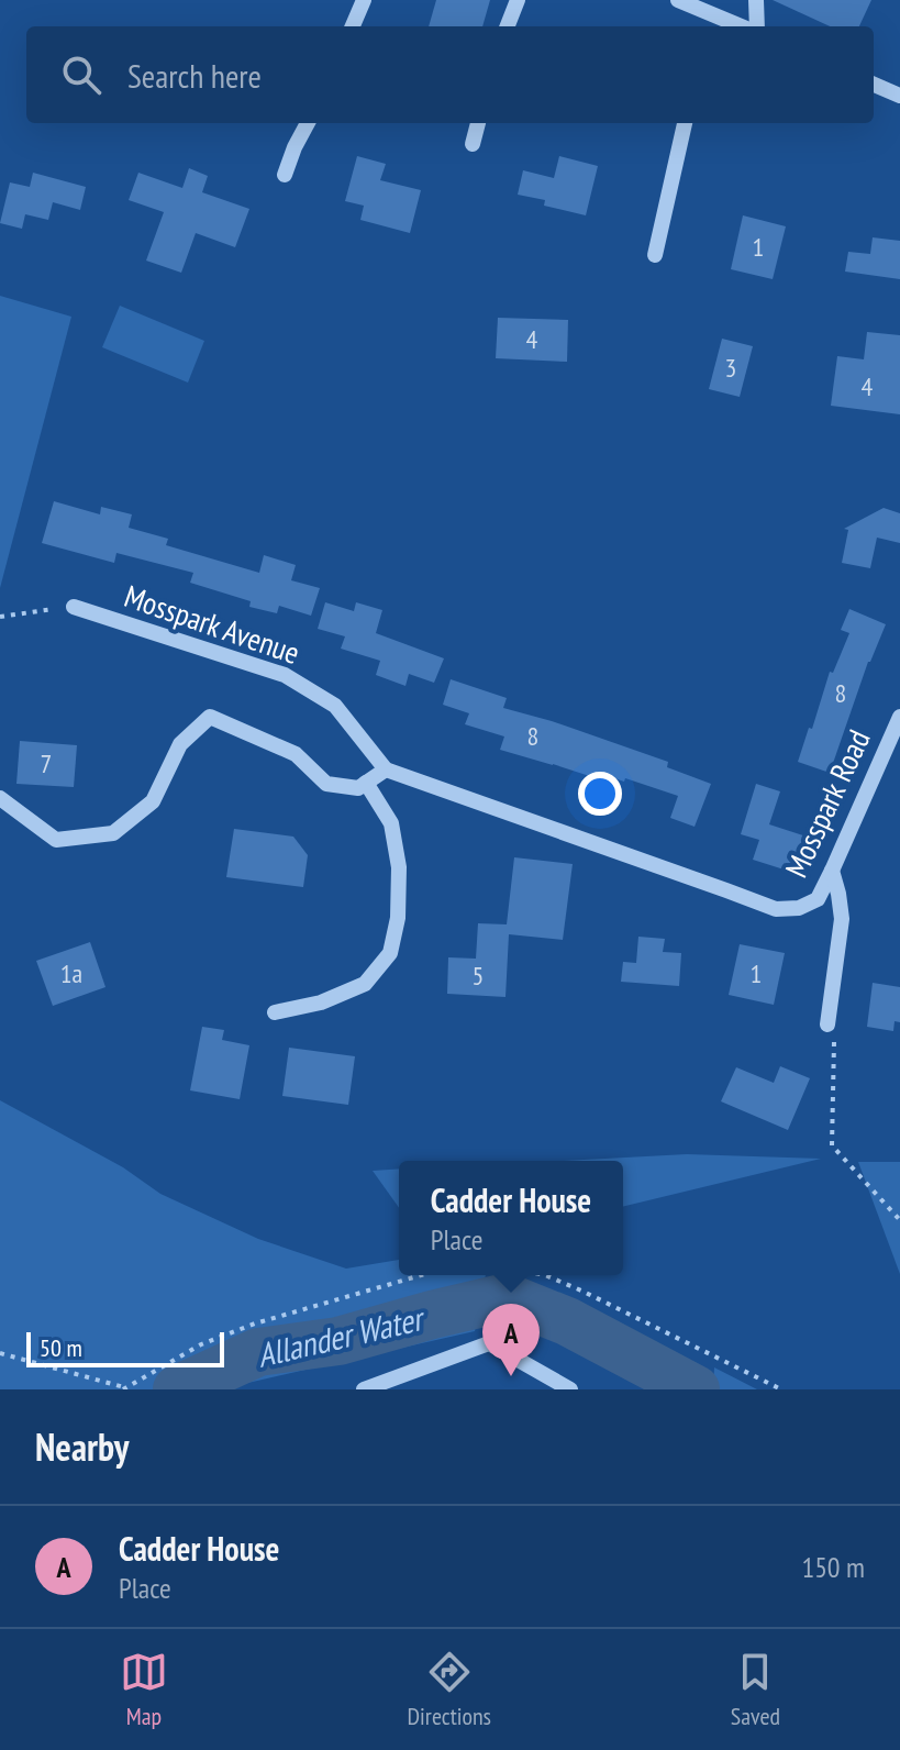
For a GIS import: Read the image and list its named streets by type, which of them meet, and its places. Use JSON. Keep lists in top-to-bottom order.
{
  "streets": {
    "street": ["Mosspark Avenue", "Mosspark Road"]
  },
  "crossings": [
    ["Mosspark Avenue", "Mosspark Road"]
  ],
  "water": ["Allander Water"],
  "house_numbers": [
    "1",
    "4",
    "3",
    "4",
    "8",
    "8",
    "7",
    "1a",
    "1",
    "5"
  ],
  "scale_bar": "50 m",
  "page": {
    "search": "Search here",
    "popup": ["Cadder House", "Place"],
    "pins": "A",
    "scale": "50 m",
    "heading": "Nearby",
    "list": [
      {
        "mark": "A",
        "name": "Cadder House",
        "note": "Place",
        "value": "150 m"
      }
    ],
    "nav": ["Map", "Directions", "Saved"]
  }
}
